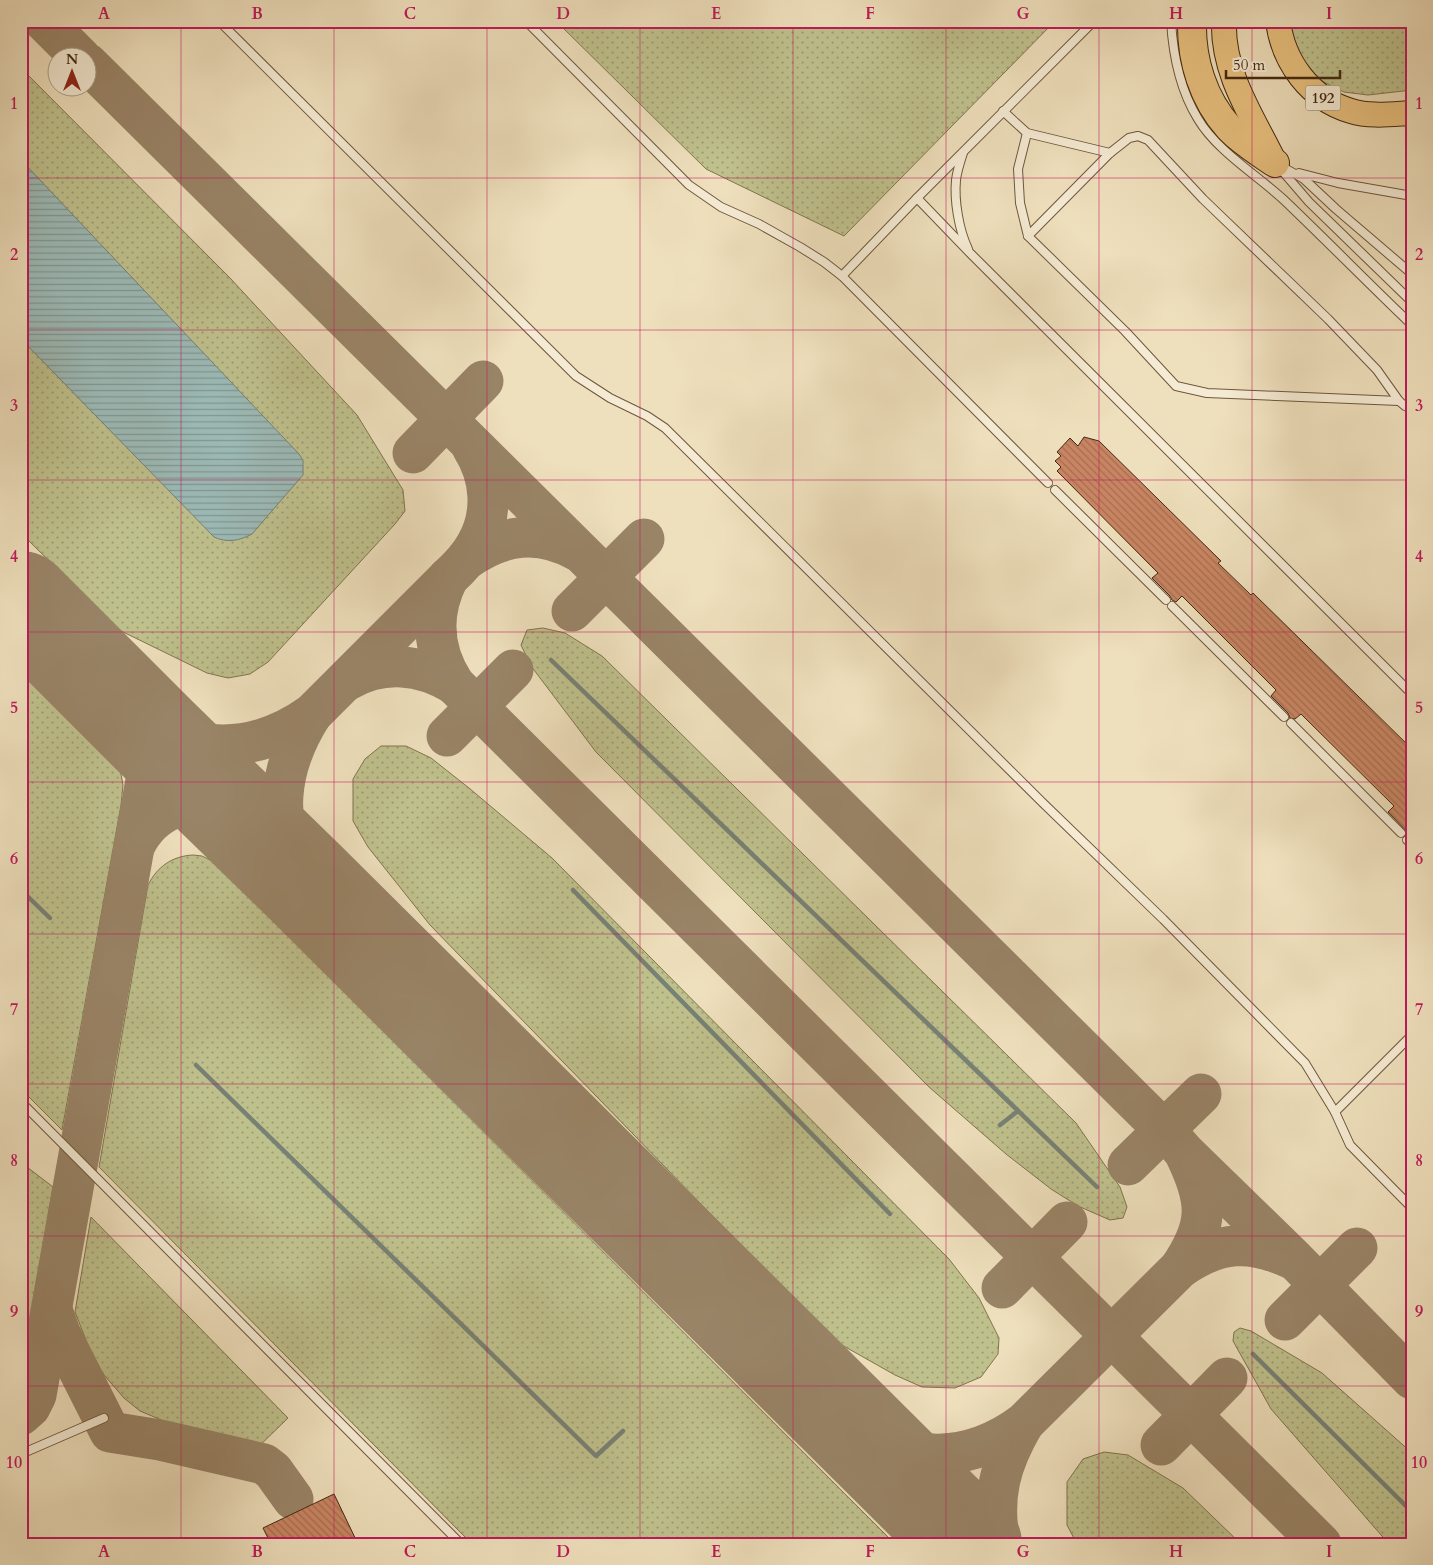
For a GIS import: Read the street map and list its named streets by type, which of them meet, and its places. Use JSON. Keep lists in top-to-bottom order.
{
  "streets": {
    "main road": ["192"]
  },
  "scale_bar": "50 m",
  "north": "top",
  "grid": {
    "columns": [
      "A",
      "B",
      "C",
      "D",
      "E",
      "F",
      "G",
      "H",
      "I"
    ],
    "rows": [
      "1",
      "2",
      "3",
      "4",
      "5",
      "6",
      "7",
      "8",
      "9",
      "10"
    ]
  }
}
